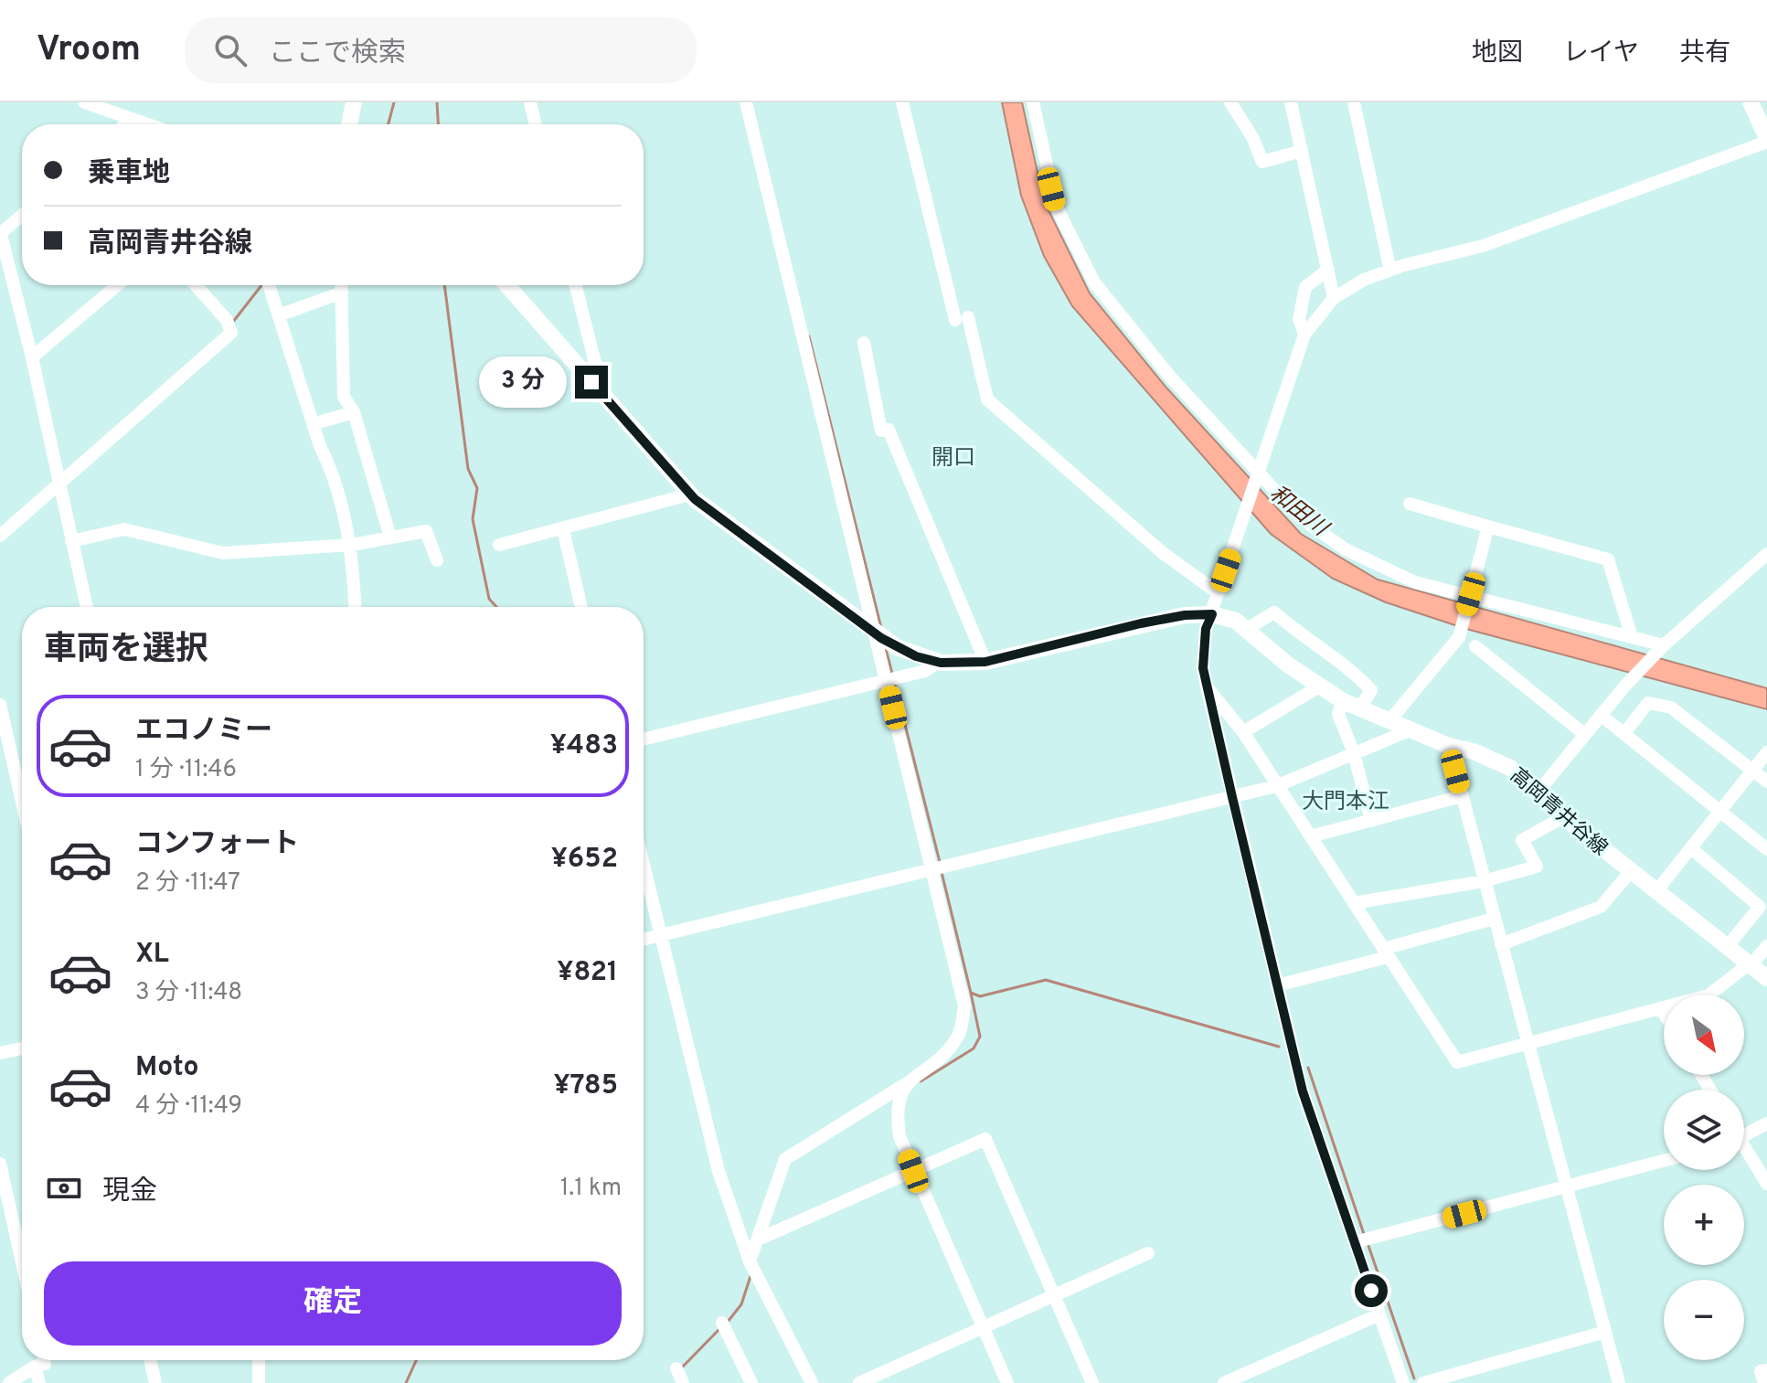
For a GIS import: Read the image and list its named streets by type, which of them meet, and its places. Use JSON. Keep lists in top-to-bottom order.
{
  "streets": {
    "main road": ["高岡青井谷線"]
  },
  "districts": ["開口", "大門本江"],
  "water": ["和田川"],
  "north": "bottom right",
  "page": {
    "header": "Vroom",
    "search": "ここで検索",
    "nav": ["地図", "レイヤ", "共有"],
    "banner": ["乗車地", "高岡青井谷線"],
    "bubble": "3 分",
    "heading": "車両を選択",
    "list": [
      {
        "name": "エコノミー",
        "note": "1 分 · 11:46",
        "value": "¥483"
      },
      {
        "name": "コンフォート",
        "note": "2 分 · 11:47",
        "value": "¥652"
      },
      {
        "name": "XL",
        "note": "3 分 · 11:48",
        "value": "¥821"
      },
      {
        "name": "Moto",
        "note": "4 分 · 11:49",
        "value": "¥785"
      }
    ],
    "map_buttons": ["+", "−"],
    "pay": ["現金", "1.1 km"],
    "buttons": "確定"
  }
}
